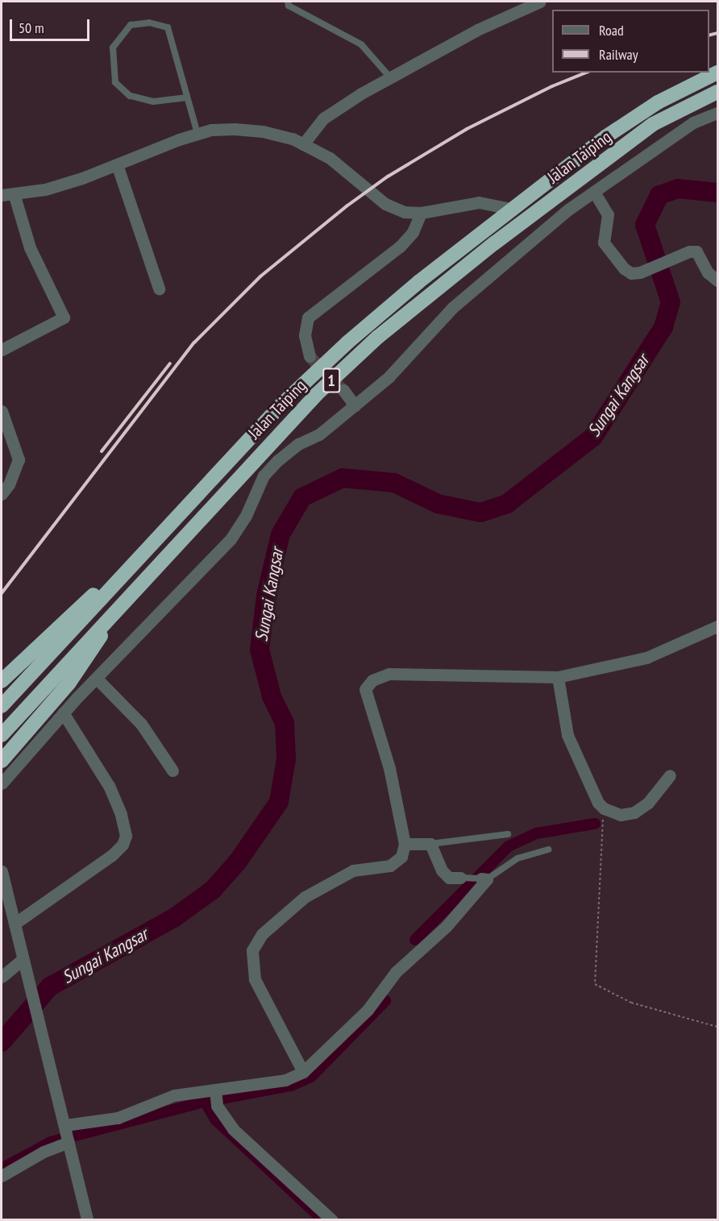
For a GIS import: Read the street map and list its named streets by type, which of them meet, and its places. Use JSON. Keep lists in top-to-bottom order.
{
  "streets": {
    "highway": ["Jalan Taiping", "1"]
  },
  "water": ["Sungai Kangsar"],
  "legend": ["Road", "Railway"],
  "scale_bar": "50 m"
}
